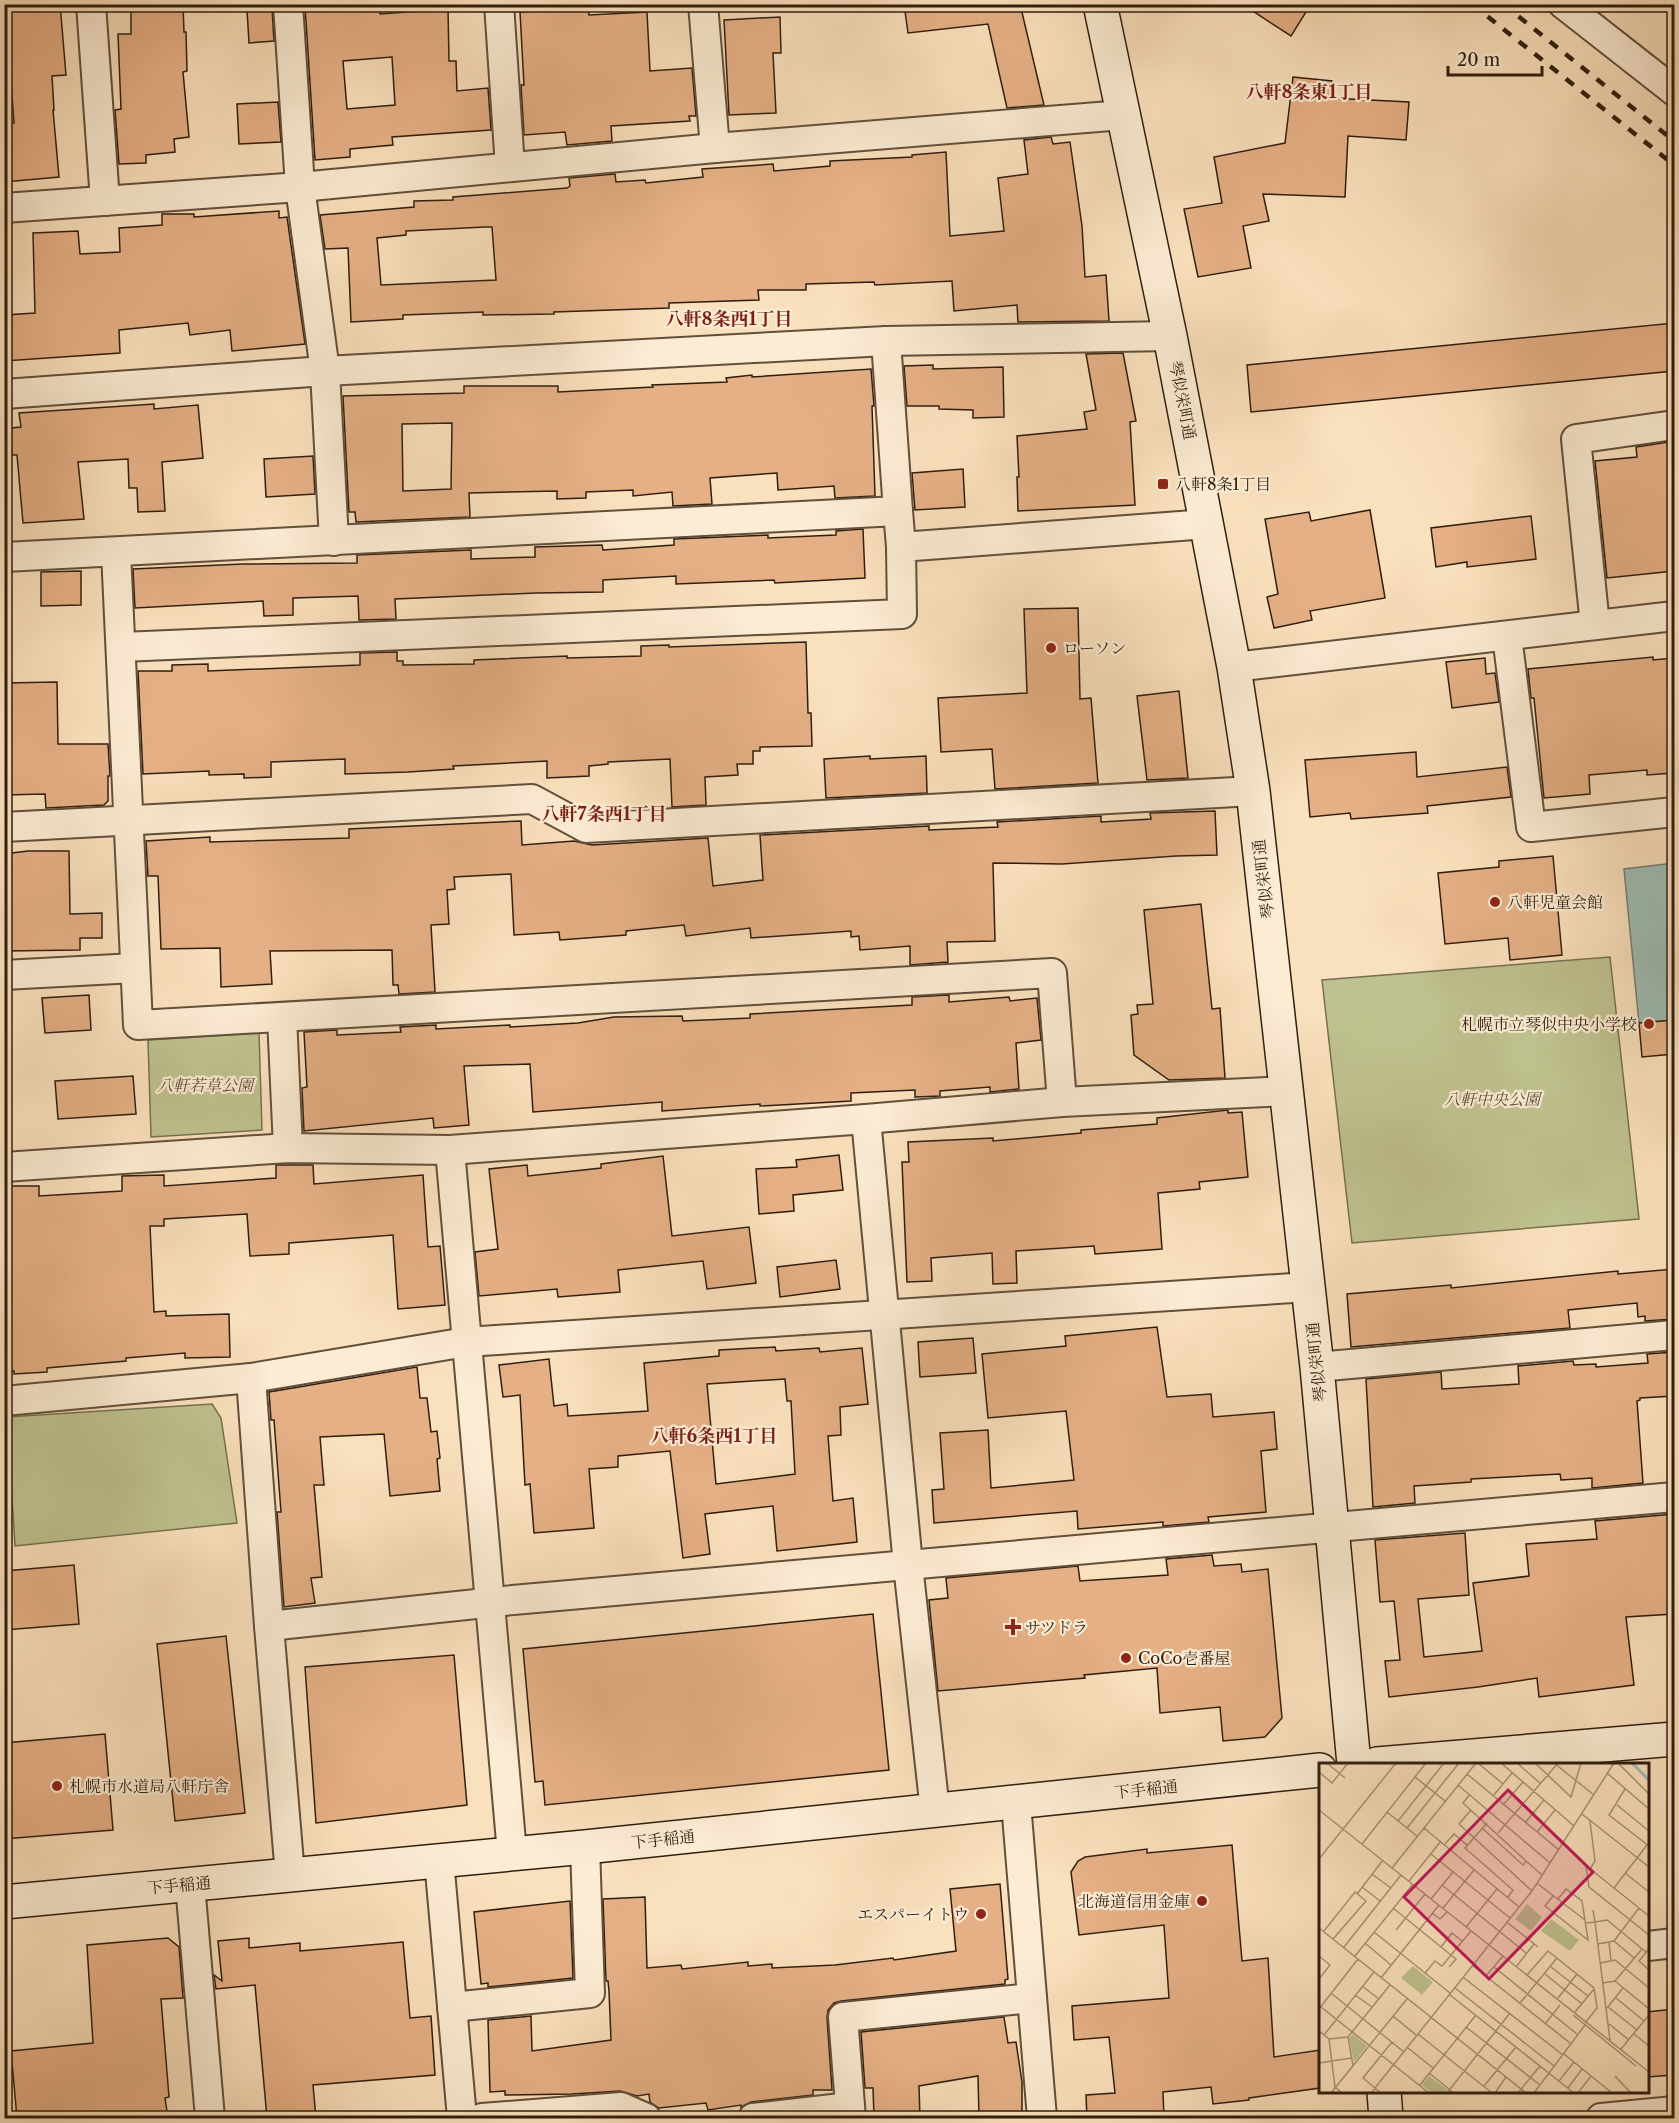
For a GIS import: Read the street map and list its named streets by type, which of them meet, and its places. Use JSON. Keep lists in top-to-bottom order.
{
  "streets": {
    "main road": ["琴似栄町通", "下手稲通"]
  },
  "districts": [
    "八軒8条東1丁目",
    "八軒8条西1丁目",
    "八軒7条西1丁目",
    "八軒6条西1丁目"
  ],
  "parks": ["八軒若草公園", "八軒中央公園"],
  "places": {
    "transit": ["八軒8条1丁目"],
    "other": [
      "ローソン",
      "八軒児童会館",
      "札幌市立琴似中央小学校",
      "CoCo壱番屋",
      "札幌市水道局八軒庁舎",
      "北海道信用金庫",
      "エスパーイトウ"
    ],
    "health": ["サツドラ"]
  },
  "scale_bar": "20 m"
}
